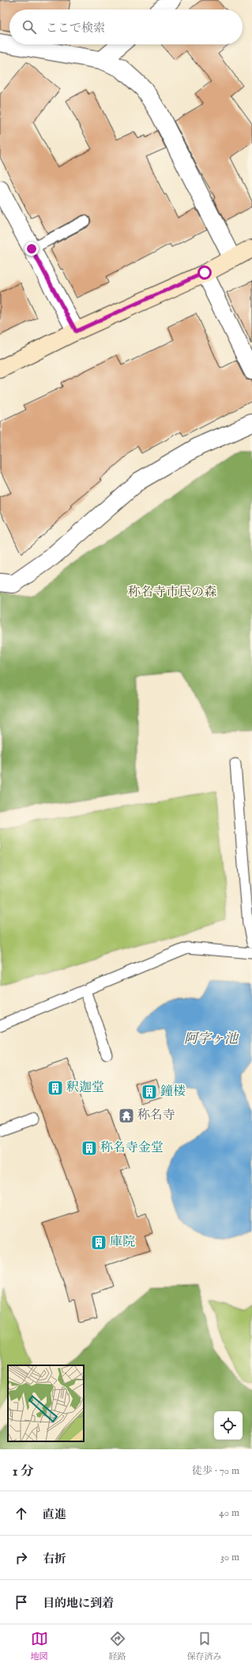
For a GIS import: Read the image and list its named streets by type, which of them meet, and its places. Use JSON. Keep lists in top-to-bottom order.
{
  "water": ["阿字ヶ池"],
  "parks": ["称名寺市民の森"],
  "places": {
    "building": [
      "釈迦堂",
      "鐘楼",
      "称名寺金堂",
      "庫院"
    ],
    "temple": ["称名寺"]
  },
  "page": {
    "search": "ここで検索",
    "heading": ["1 分", "徒歩 · 70 m"],
    "list": [
      ["直進", "40 m"],
      ["右折", "30 m"],
      "目的地に到着"
    ],
    "nav": ["地図", "経路", "保存済み"]
  }
}
